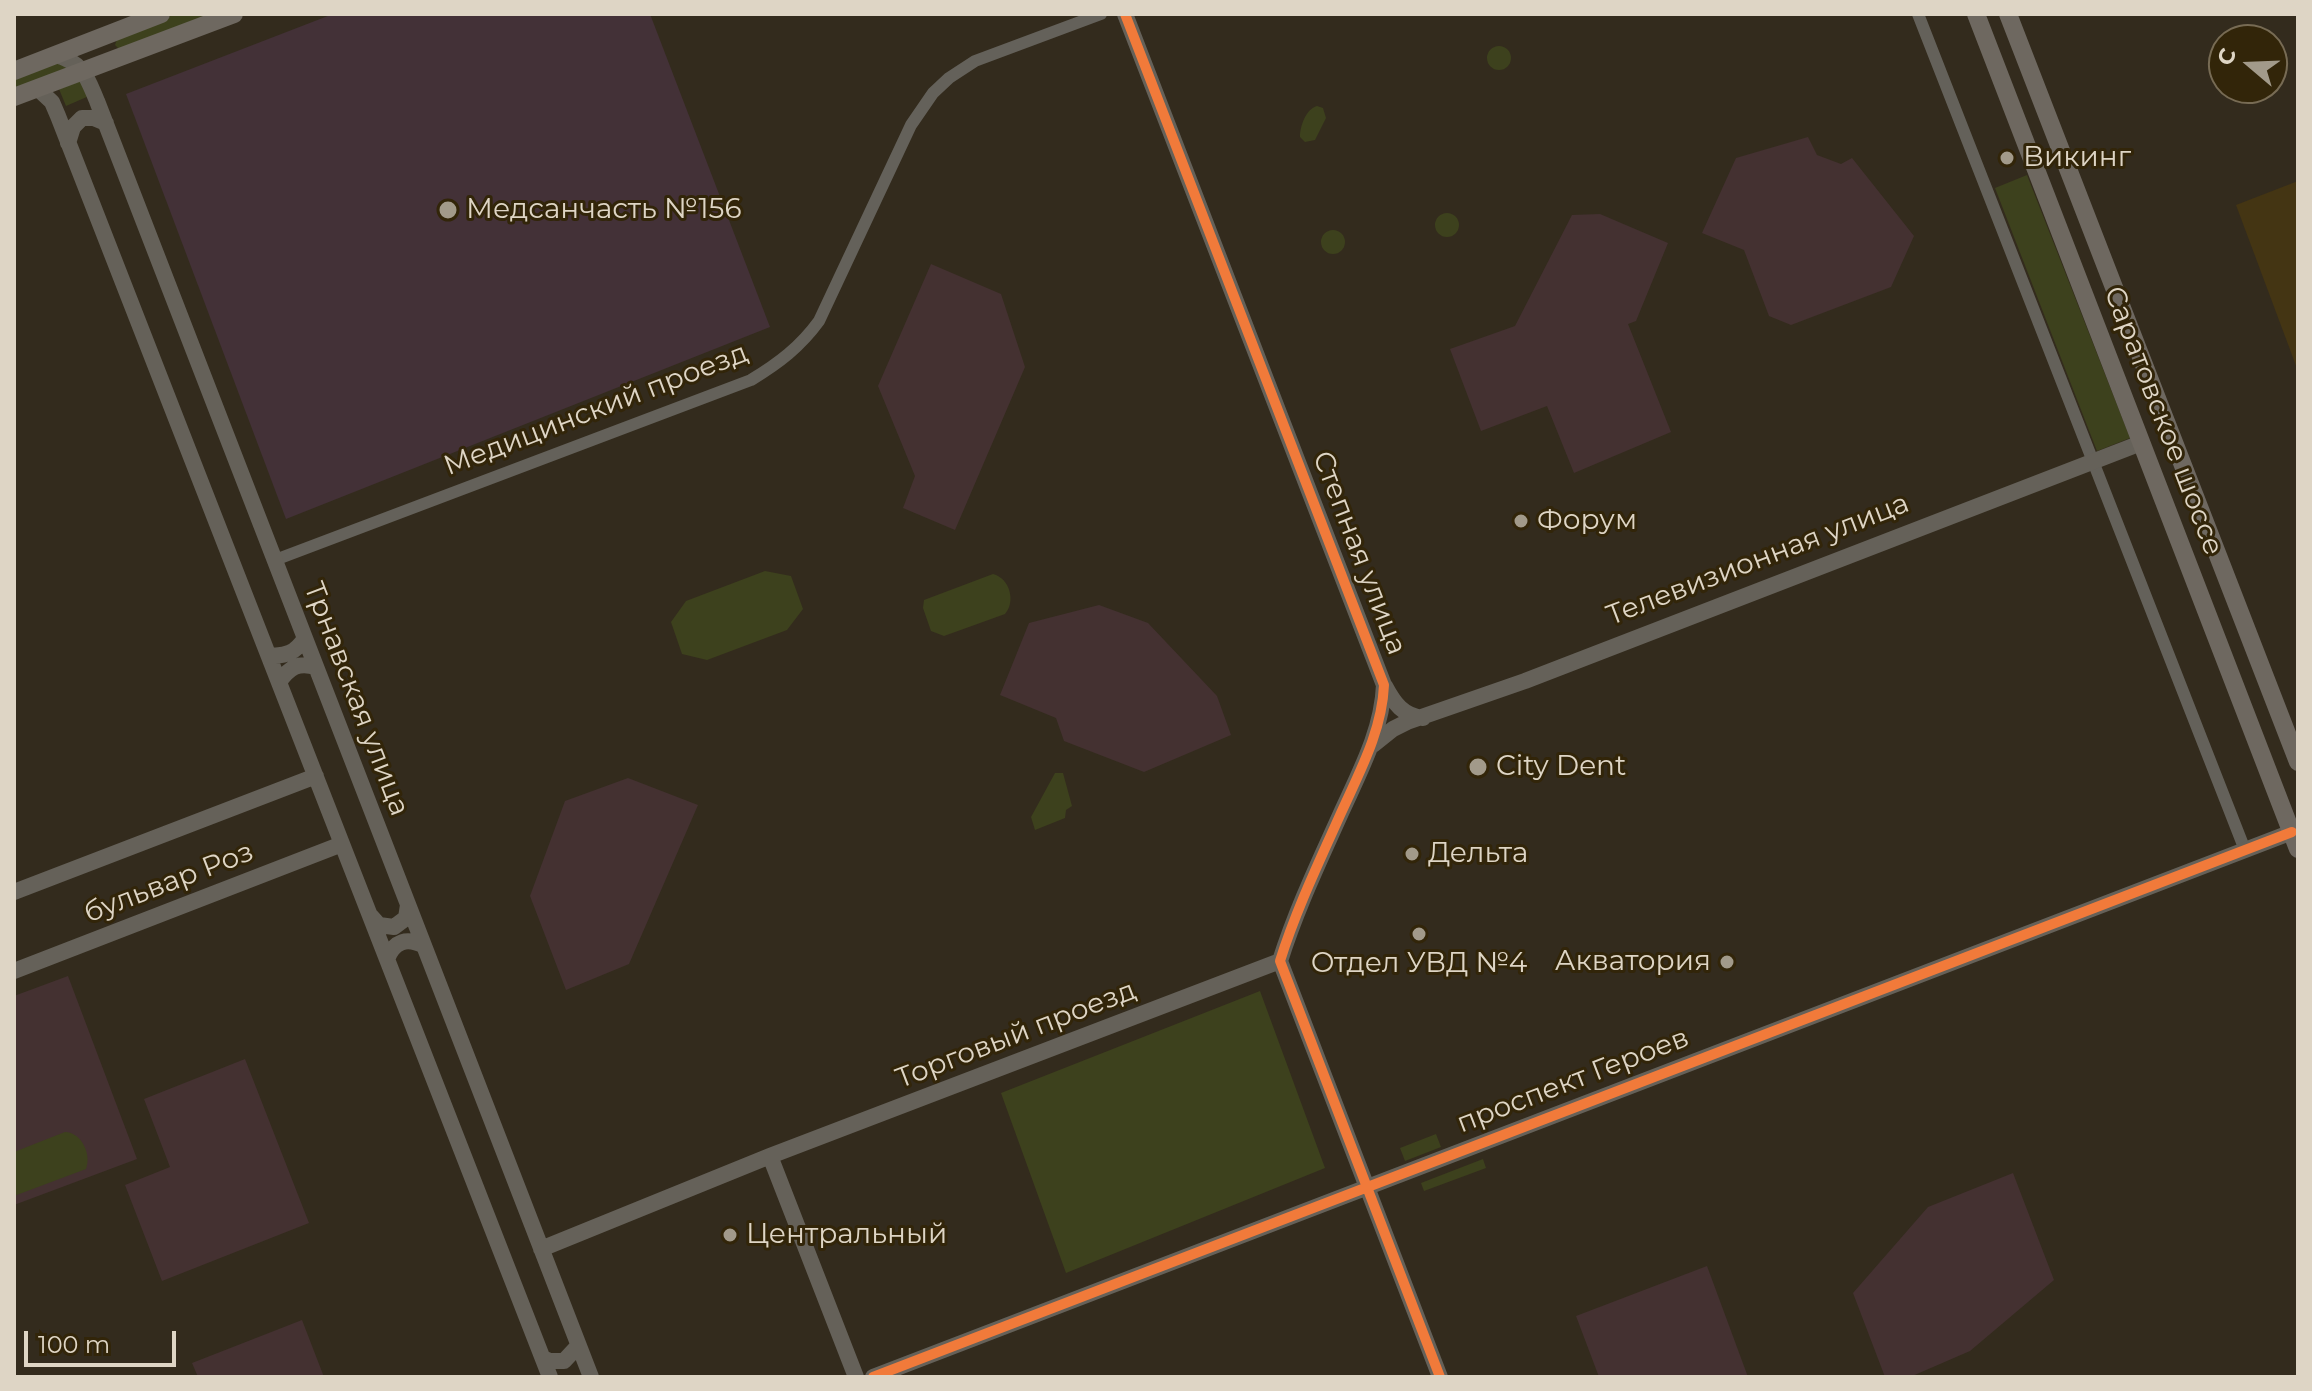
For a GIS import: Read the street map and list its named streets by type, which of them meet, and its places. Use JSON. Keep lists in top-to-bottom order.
{
  "streets": {
    "main road": ["Саратовское шоссе", "Телевизионная улица"],
    "street": [
      "Медицинский проезд",
      "Степная улица",
      "Трнавская улица",
      "бульвар Роз",
      "Торговый проезд",
      "проспект Героев"
    ]
  },
  "crossings": [
    ["Медицинский проезд", "Трнавская улица"],
    ["Саратовское шоссе", "Телевизионная улица"],
    ["Саратовское шоссе", "проспект Героев"],
    ["Степная улица", "Телевизионная улица"],
    ["Степная улица", "Торговый проезд"],
    ["Трнавская улица", "Торговый проезд"]
  ],
  "places": [
    "Викинг",
    "Медсанчасть №156",
    "Форум",
    "City Dent",
    "Дельта",
    "Отдел УВД №4",
    "Акватория",
    "Центральный"
  ],
  "scale_bar": "100 m",
  "north": "left"
}
